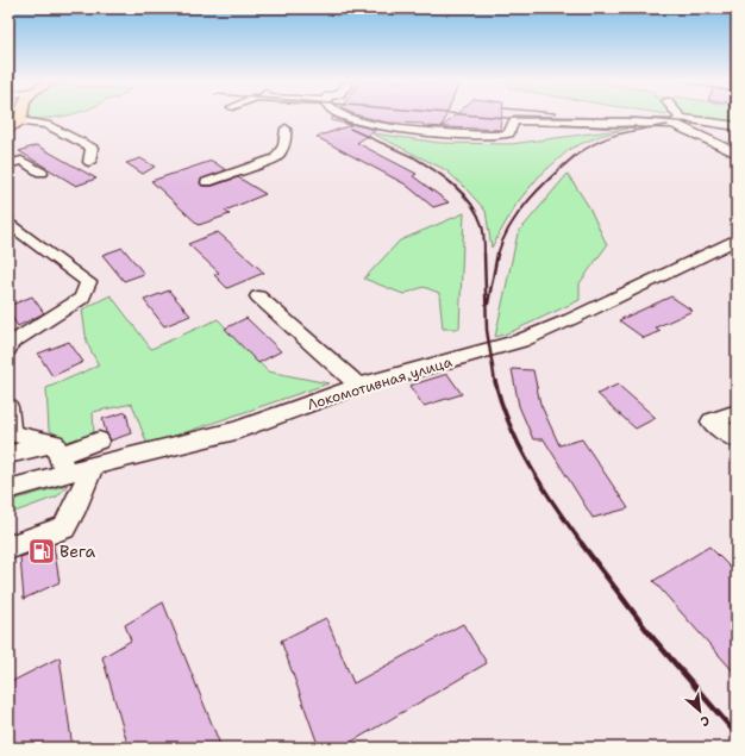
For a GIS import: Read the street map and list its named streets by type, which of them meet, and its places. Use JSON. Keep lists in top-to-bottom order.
{
  "streets": {
    "street": ["Локомотивная улица"]
  },
  "places": {
    "fuel station": ["Вега"]
  },
  "north": "bottom right"
}
